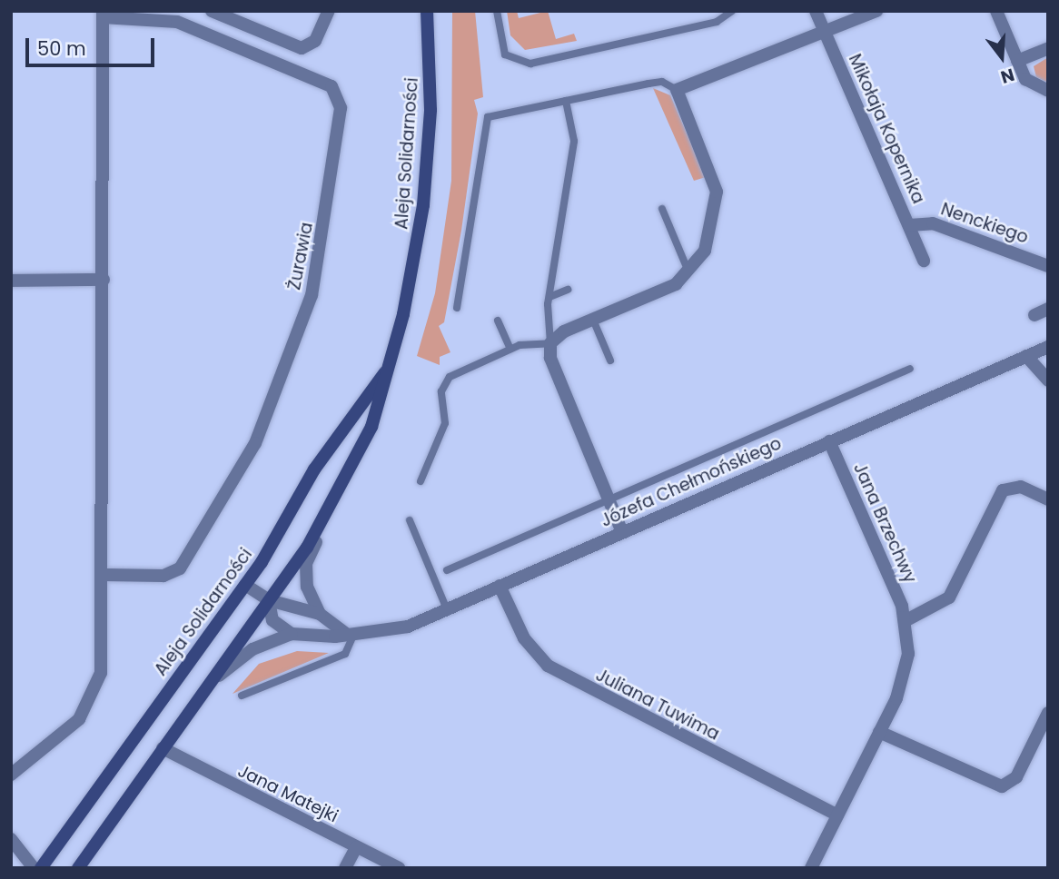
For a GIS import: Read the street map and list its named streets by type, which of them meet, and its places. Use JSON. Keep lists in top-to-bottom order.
{
  "streets": {
    "main road": ["Aleja Solidarności"],
    "street": [
      "Mikołaja Kopernika",
      "Nenckiego",
      "Żurawia",
      "Józefa Chełmońskiego",
      "Jana Brzechwy",
      "Juliana Tuwima",
      "Jana Matejki"
    ]
  },
  "crossings": [
    ["Mikołaja Kopernika", "Nenckiego"],
    ["Aleja Solidarności", "Józefa Chełmońskiego"],
    ["Aleja Solidarności", "Jana Matejki"],
    ["Józefa Chełmońskiego", "Jana Brzechwy"],
    ["Józefa Chełmońskiego", "Juliana Tuwima"],
    ["Jana Brzechwy", "Juliana Tuwima"]
  ],
  "scale_bar": "50 m",
  "north": "bottom"
}
